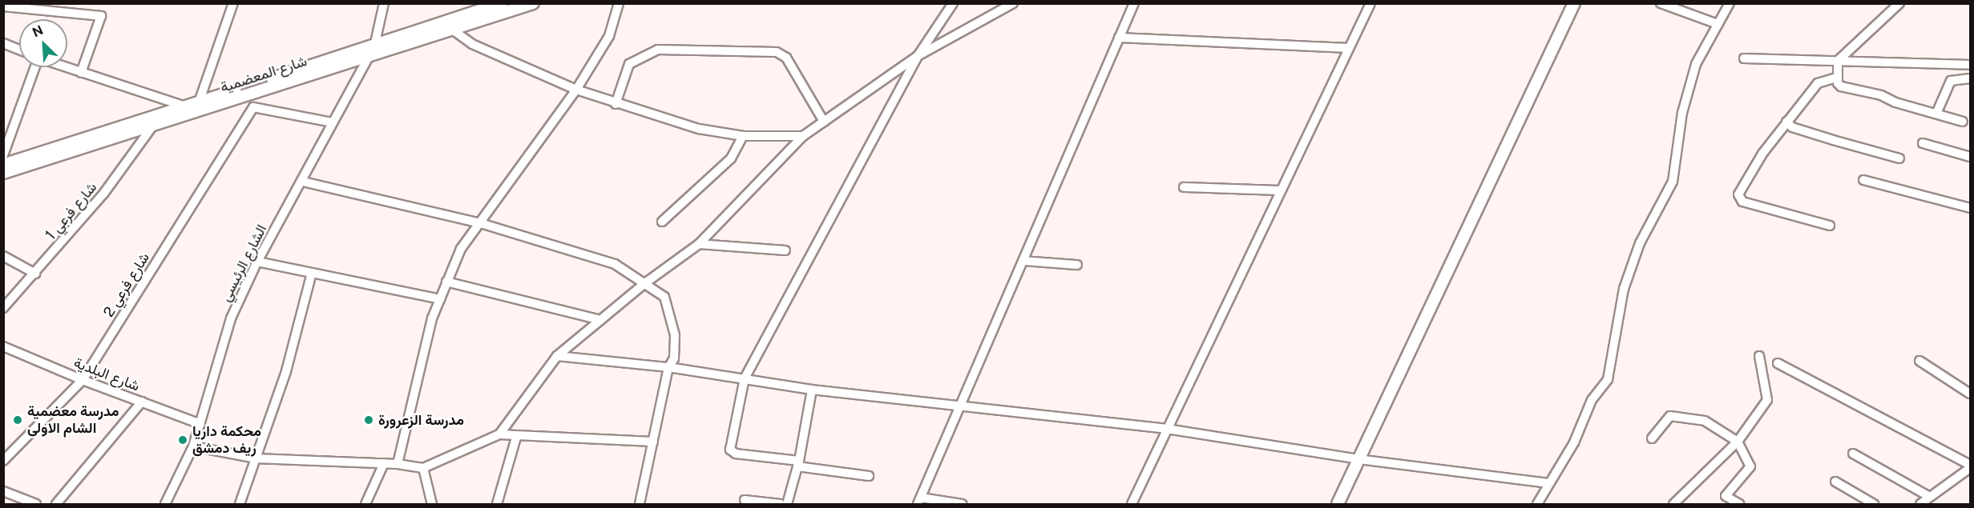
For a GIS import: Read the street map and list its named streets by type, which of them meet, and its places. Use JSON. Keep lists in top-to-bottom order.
{
  "streets": {
    "main road": ["شارع المعضمية"],
    "street": [
      "شارع فرعي 1",
      "الشارع الرئيسي",
      "شارع فرعي 2",
      "شارع البلدية"
    ]
  },
  "crossings": [
    ["شارع المعضمية", "شارع فرعي 1"],
    ["شارع المعضمية", "الشارع الرئيسي"],
    ["الشارع الرئيسي", "شارع فرعي 2"],
    ["الشارع الرئيسي", "شارع البلدية"],
    ["شارع فرعي 2", "شارع البلدية"]
  ],
  "places": ["مدرسة معضمية الشام الاولى", "مدرسة الزعرورة", "محكمة داريا ريف دمشق"],
  "north": "top left"
}
